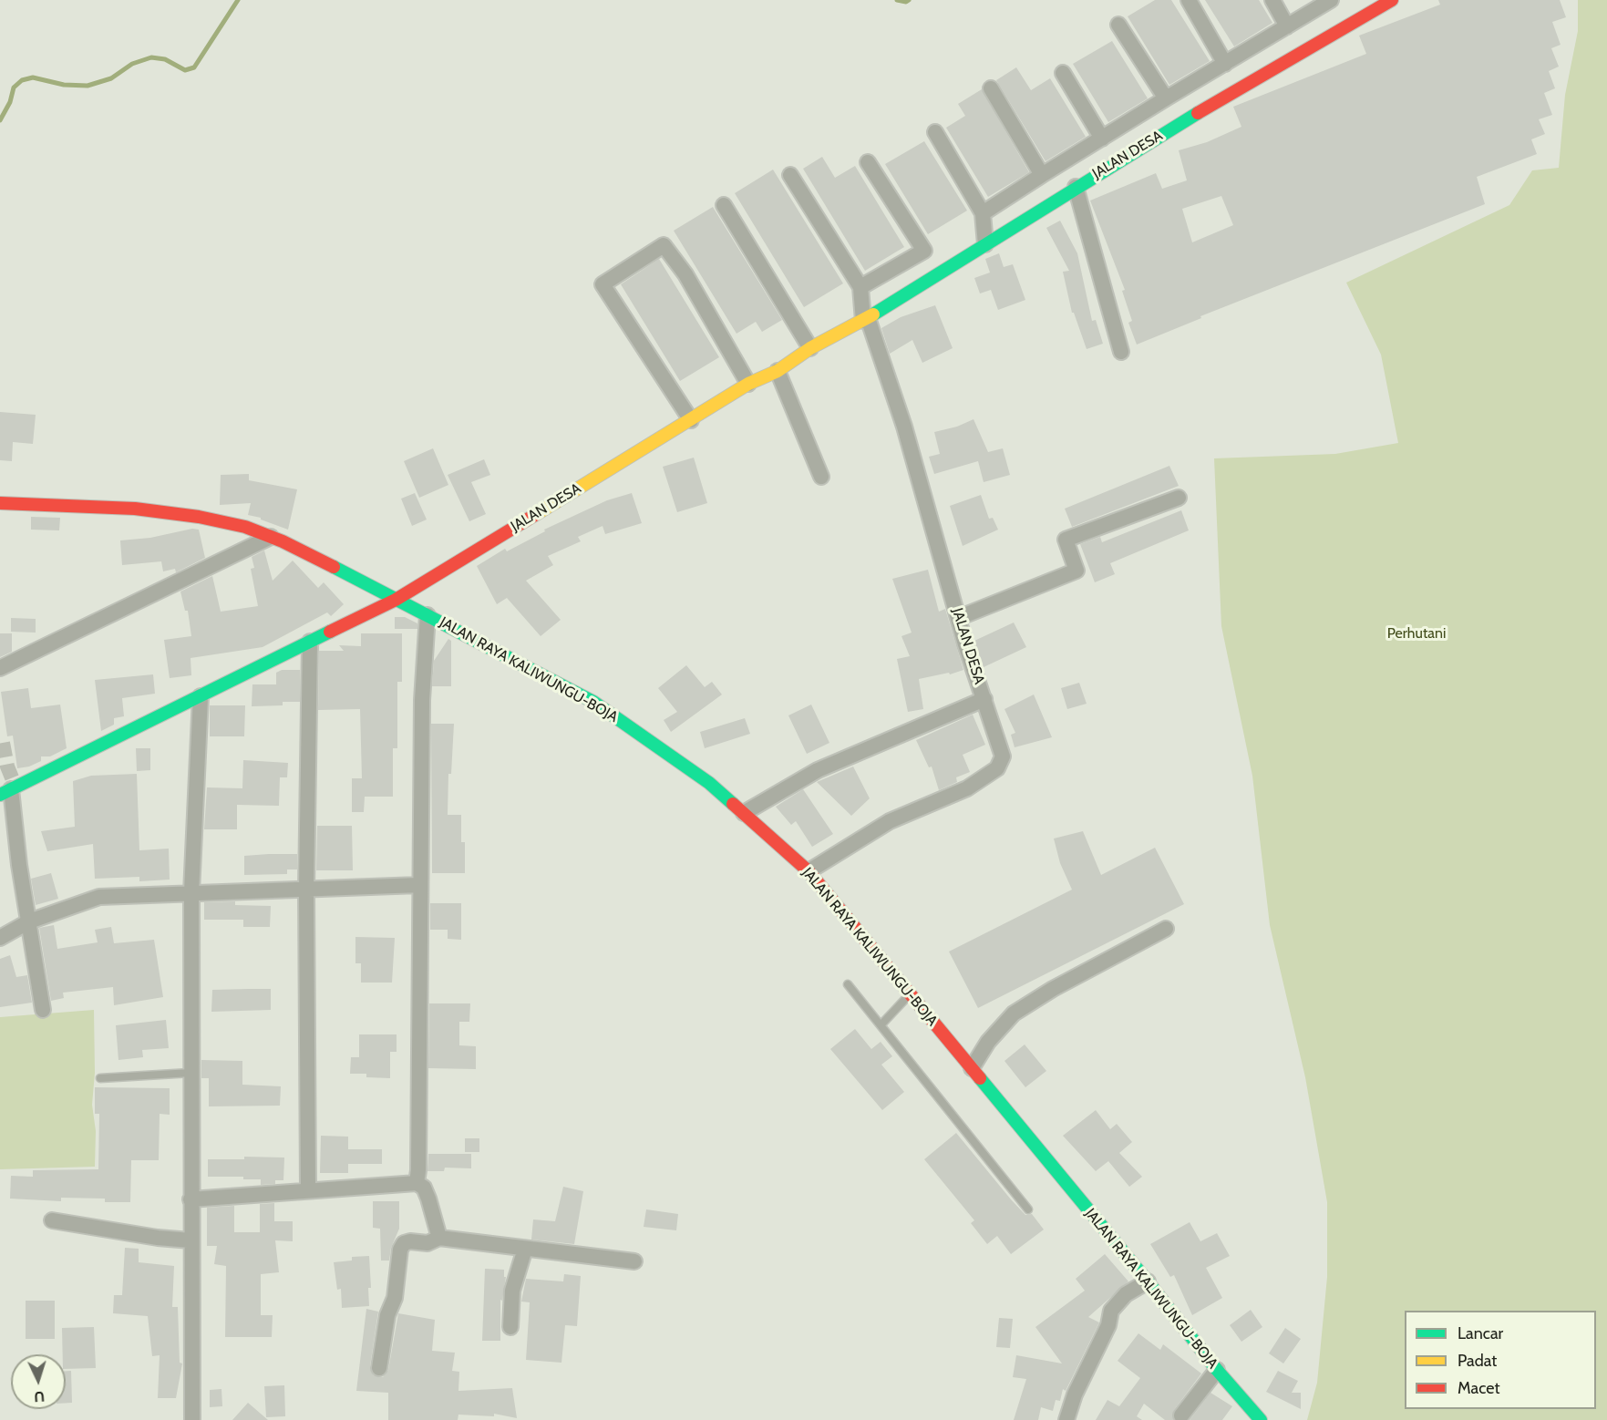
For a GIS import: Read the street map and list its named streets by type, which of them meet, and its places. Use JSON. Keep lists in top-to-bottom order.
{
  "streets": {
    "main road": ["JALAN DESA", "JALAN RAYA KALIWUNGU-BOJA"]
  },
  "crossings": [
    ["JALAN DESA", "JALAN RAYA KALIWUNGU-BOJA"]
  ],
  "parks": ["Perhutani"],
  "legend": ["Lancar", "Padat", "Macet"],
  "north": "bottom"
}
